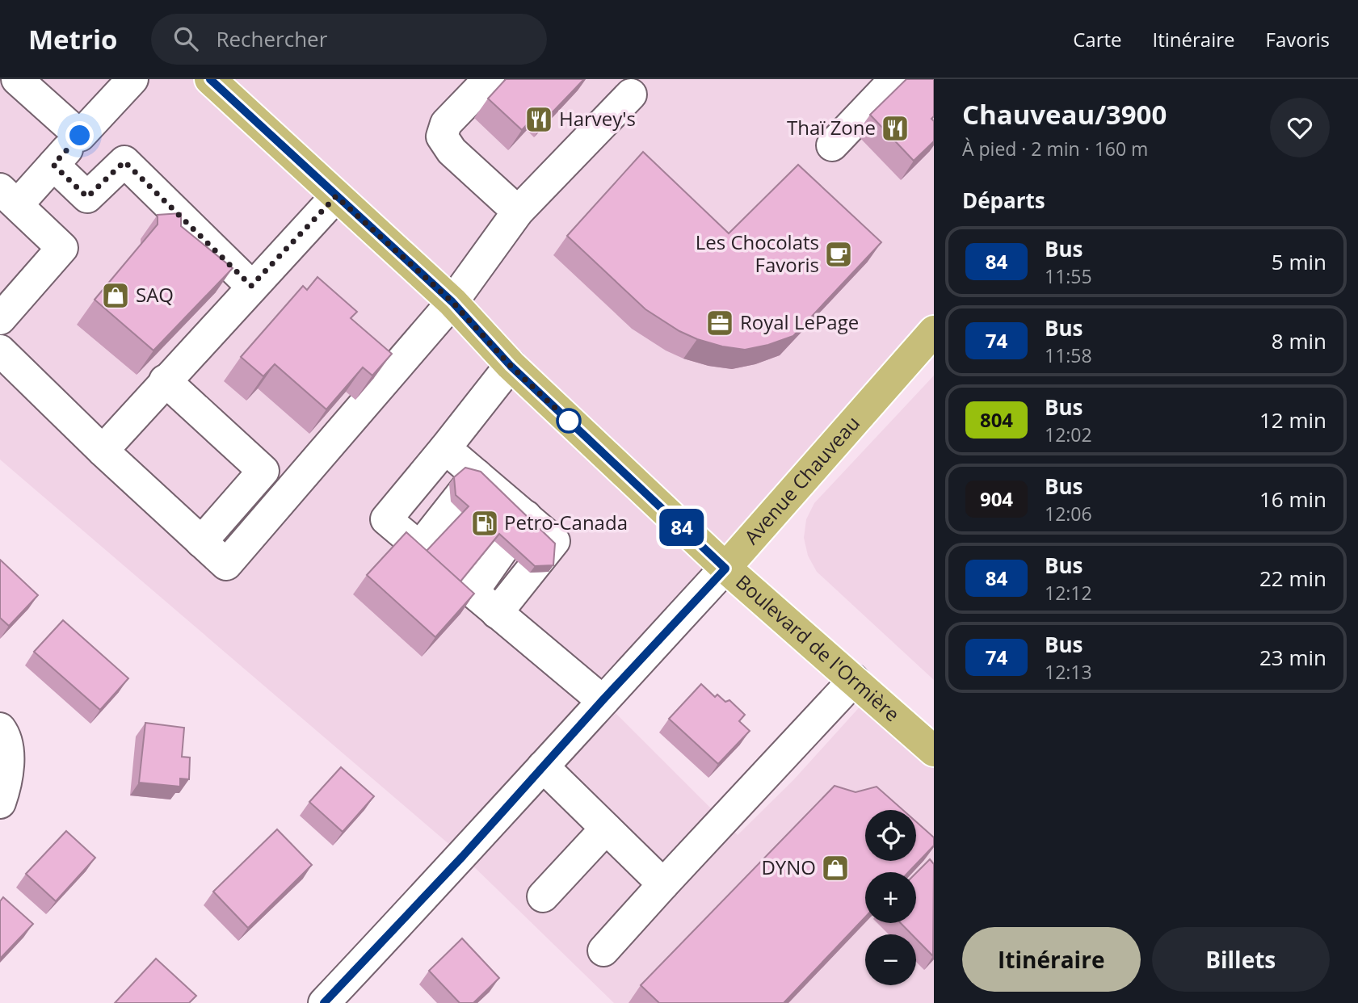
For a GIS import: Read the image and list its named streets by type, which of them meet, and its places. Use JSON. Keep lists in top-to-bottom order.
{
  "streets": {
    "main road": ["Avenue Chauveau", "Boulevard de l'Ormière"]
  },
  "crossings": [
    ["Avenue Chauveau", "Boulevard de l'Ormière"]
  ],
  "places": {
    "restaurant": ["Harvey's", "Thaï Zone"],
    "cafe": ["Les Chocolats Favoris"],
    "shop": ["SAQ", "DYNO"],
    "office": ["Royal LePage"],
    "fuel station": ["Petro-Canada"]
  },
  "lines": ["bus line 84"],
  "page": {
    "header": "Metrio",
    "search": "Rechercher",
    "nav": ["Carte", "Itinéraire", "Favoris"],
    "on_map": "84",
    "heading": [
      ["Chauveau/3900", "À pied · 2 min · 160 m"],
      "Départs"
    ],
    "list": [
      {
        "mark": "84",
        "name": "Bus",
        "note": "11:55",
        "value": "5 min"
      },
      {
        "mark": "74",
        "name": "Bus",
        "note": "11:58",
        "value": "8 min"
      },
      {
        "mark": "804",
        "name": "Bus",
        "note": "12:02",
        "value": "12 min"
      },
      {
        "mark": "904",
        "name": "Bus",
        "note": "12:06",
        "value": "16 min"
      },
      {
        "mark": "84",
        "name": "Bus",
        "note": "12:12",
        "value": "22 min"
      },
      {
        "mark": "74",
        "name": "Bus",
        "note": "12:13",
        "value": "23 min"
      }
    ],
    "map_buttons": ["+", "−"],
    "buttons": ["Itinéraire", "Billets"]
  }
}
